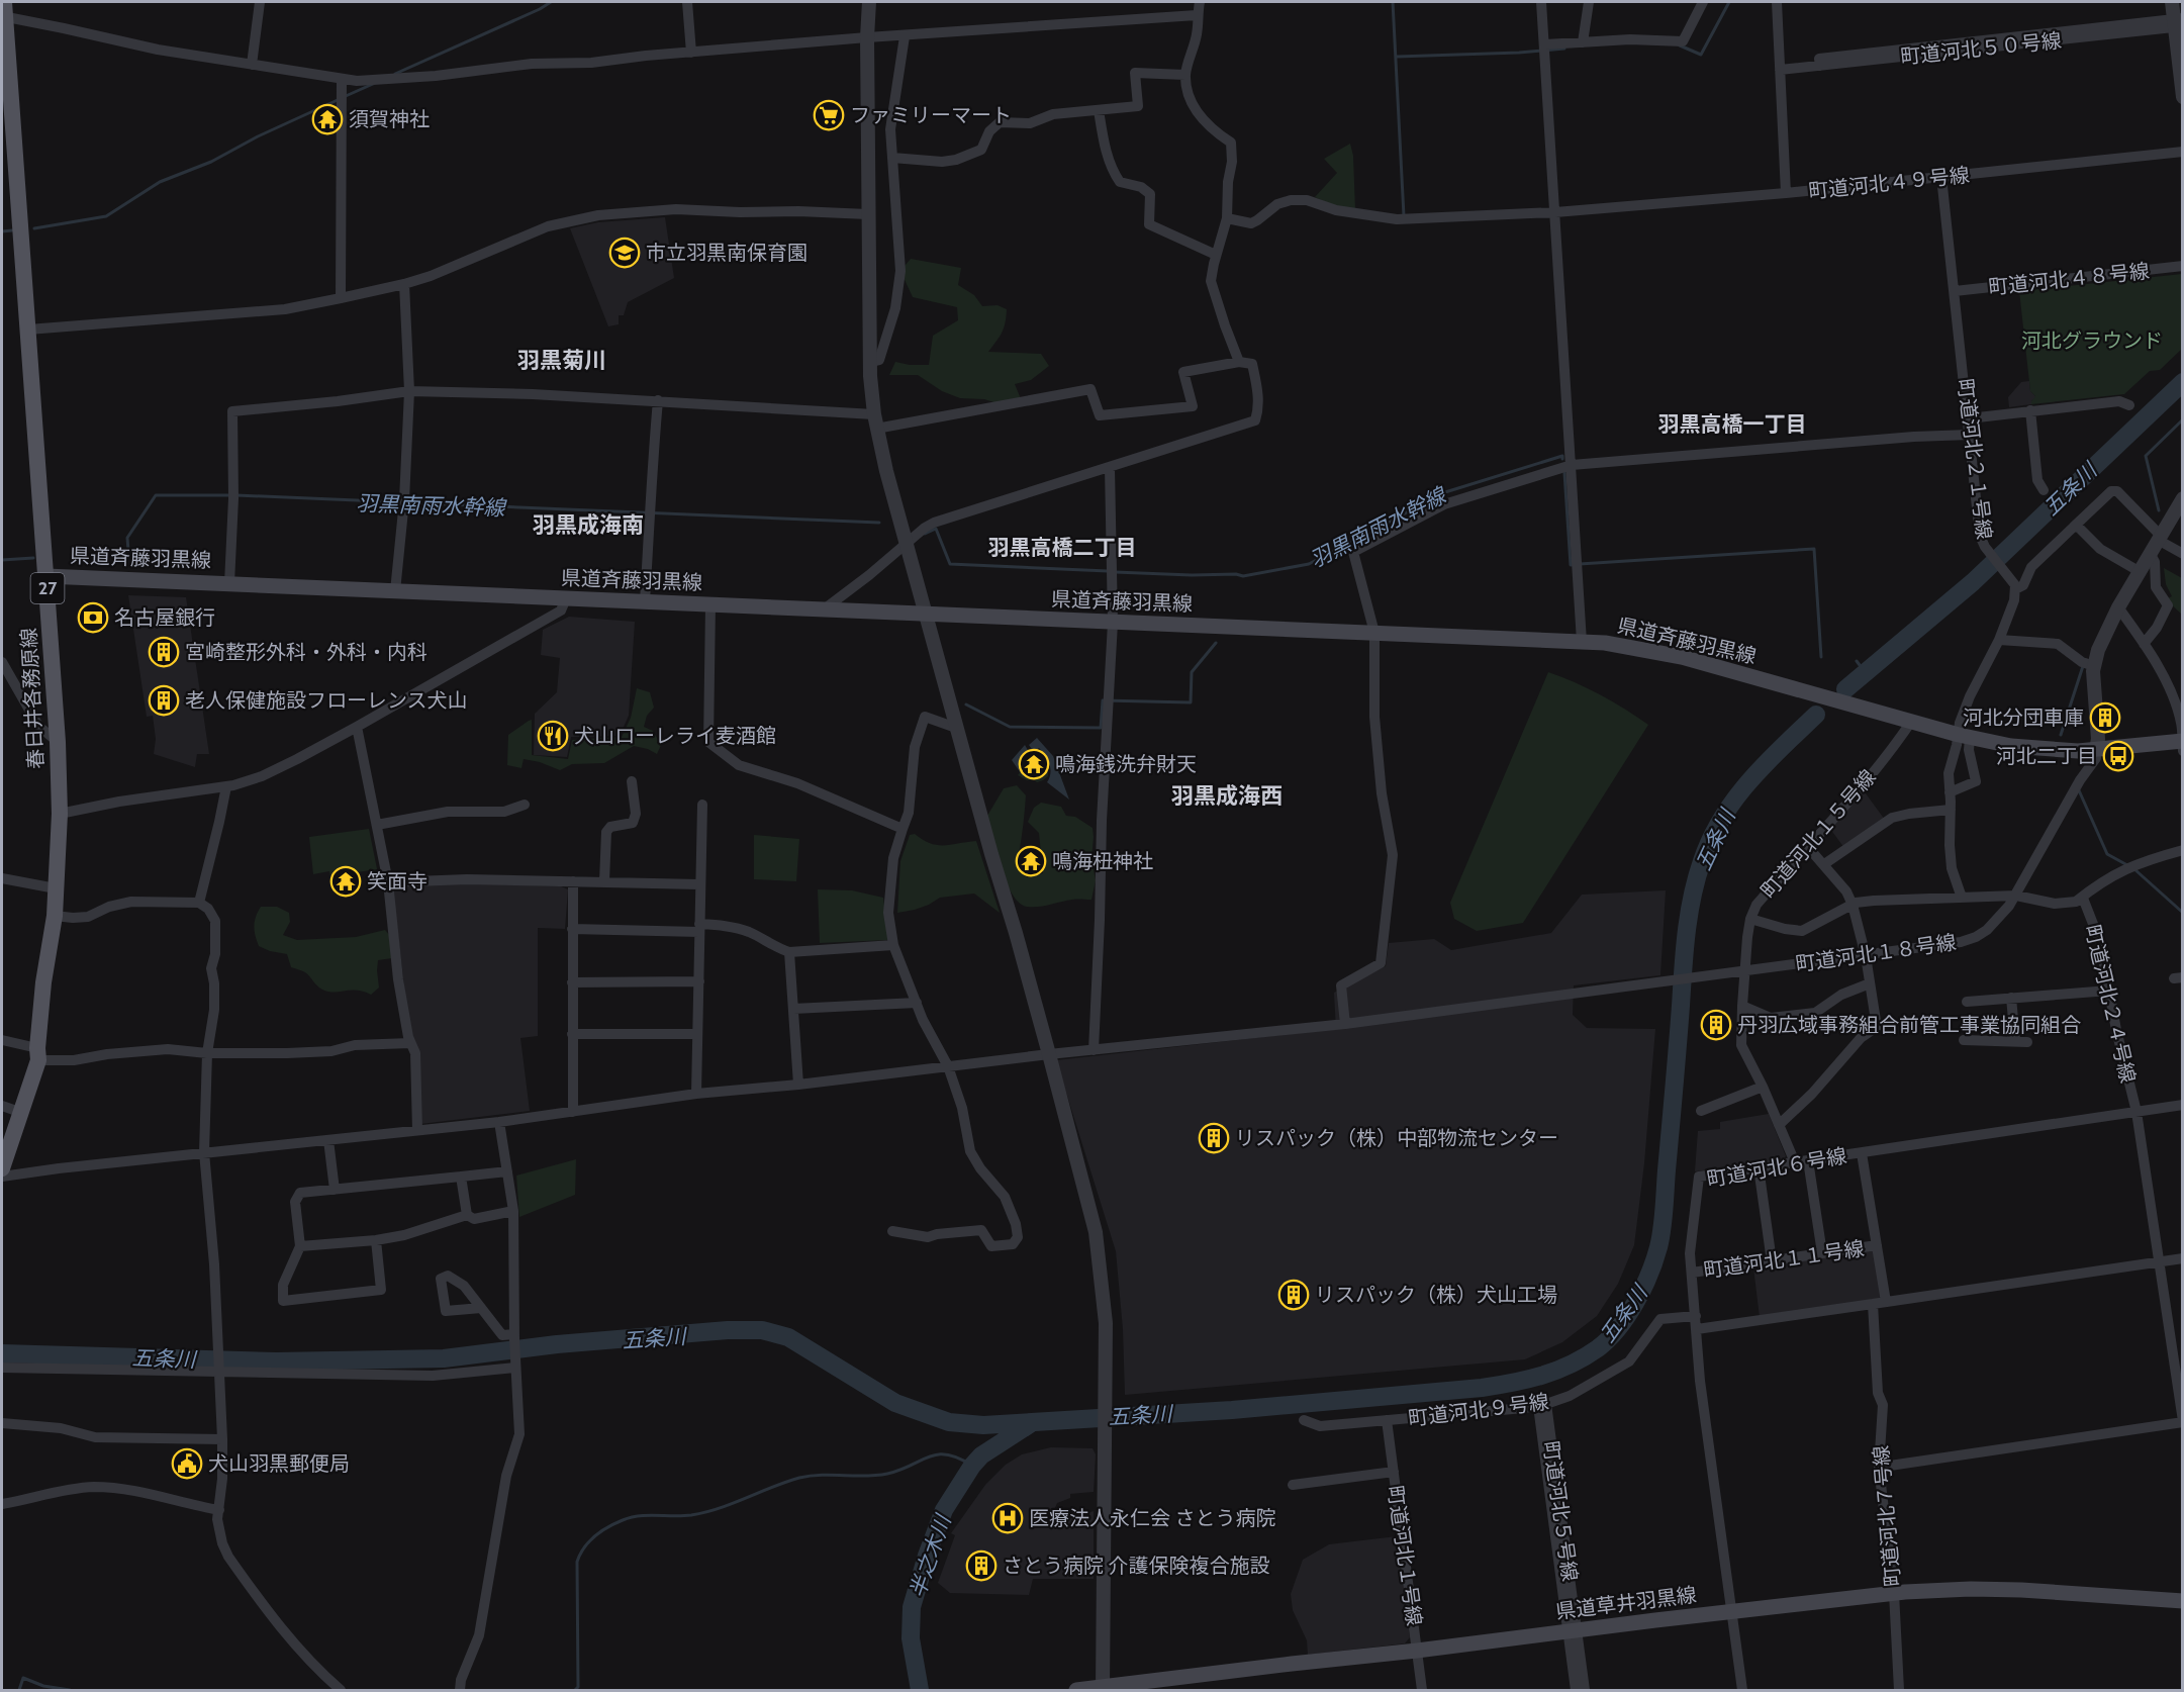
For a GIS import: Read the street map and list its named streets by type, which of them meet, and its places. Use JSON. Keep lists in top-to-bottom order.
{
  "streets": {
    "main road": [
      "県道斉藤羽黒線",
      "27",
      "春日井各務原線",
      "県道草井羽黒線"
    ],
    "street": [
      "町道河北５０号線",
      "町道河北４９号線",
      "町道河北４８号線",
      "町道河北２１号線",
      "町道河北１５号線",
      "町道河北１８号線",
      "町道河北２４号線",
      "町道河北６号線",
      "町道河北１１号線",
      "町道河北９号線",
      "町道河北５号線",
      "町道河北７号線",
      "町道河北１号線"
    ]
  },
  "crossings": [
    ["町道河北５０号線", "町道河北４９号線"],
    ["町道河北４９号線", "町道河北２１号線"],
    ["町道河北４８号線", "町道河北２１号線"],
    ["県道斉藤羽黒線", "春日井各務原線"],
    ["県道斉藤羽黒線", "町道河北１５号線"],
    ["県道斉藤羽黒線", "町道河北１８号線"],
    ["町道河北１５号線", "町道河北１８号線"],
    ["町道河北１５号線", "町道河北６号線"],
    ["町道河北２４号線", "町道河北６号線"],
    ["町道河北６号線", "町道河北１１号線"],
    ["町道河北６号線", "町道河北９号線"],
    ["町道河北６号線", "県道草井羽黒線"],
    ["町道河北９号線", "町道河北５号線"],
    ["町道河北９号線", "町道河北１号線"],
    ["町道河北５号線", "県道草井羽黒線"],
    ["町道河北７号線", "県道草井羽黒線"],
    ["町道河北１号線", "県道草井羽黒線"]
  ],
  "districts": [
    "羽黒菊川",
    "羽黒高橋一丁目",
    "羽黒成海南",
    "羽黒高橋二丁目",
    "羽黒成海西"
  ],
  "water": ["五条川", "羽黒南雨水幹線", "半之木川"],
  "parks": ["河北グラウンド"],
  "places": {
    "supermarket": ["ファミリーマート"],
    "temple": [
      "須賀神社",
      "鳴海銭洗弁財天",
      "鳴海杻神社",
      "笑面寺"
    ],
    "school or university": ["市立羽黒南保育園"],
    "bank": ["名古屋銀行"],
    "building": [
      "宮崎整形外科・外科・内科",
      "老人保健施設フローレンス犬山",
      "河北分団車庫",
      "丹羽広域事務組合前管工事業協同組合",
      "リスパック（株）中部物流センター",
      "リスパック（株）犬山工場",
      "さとう病院 介護保険複合施設"
    ],
    "restaurant": ["犬山ローレライ麦酒館"],
    "bus stop": ["河北二丁目"],
    "public building": ["犬山羽黒郵便局"],
    "hospital": ["医療法人永仁会 さとう病院"]
  }
}
